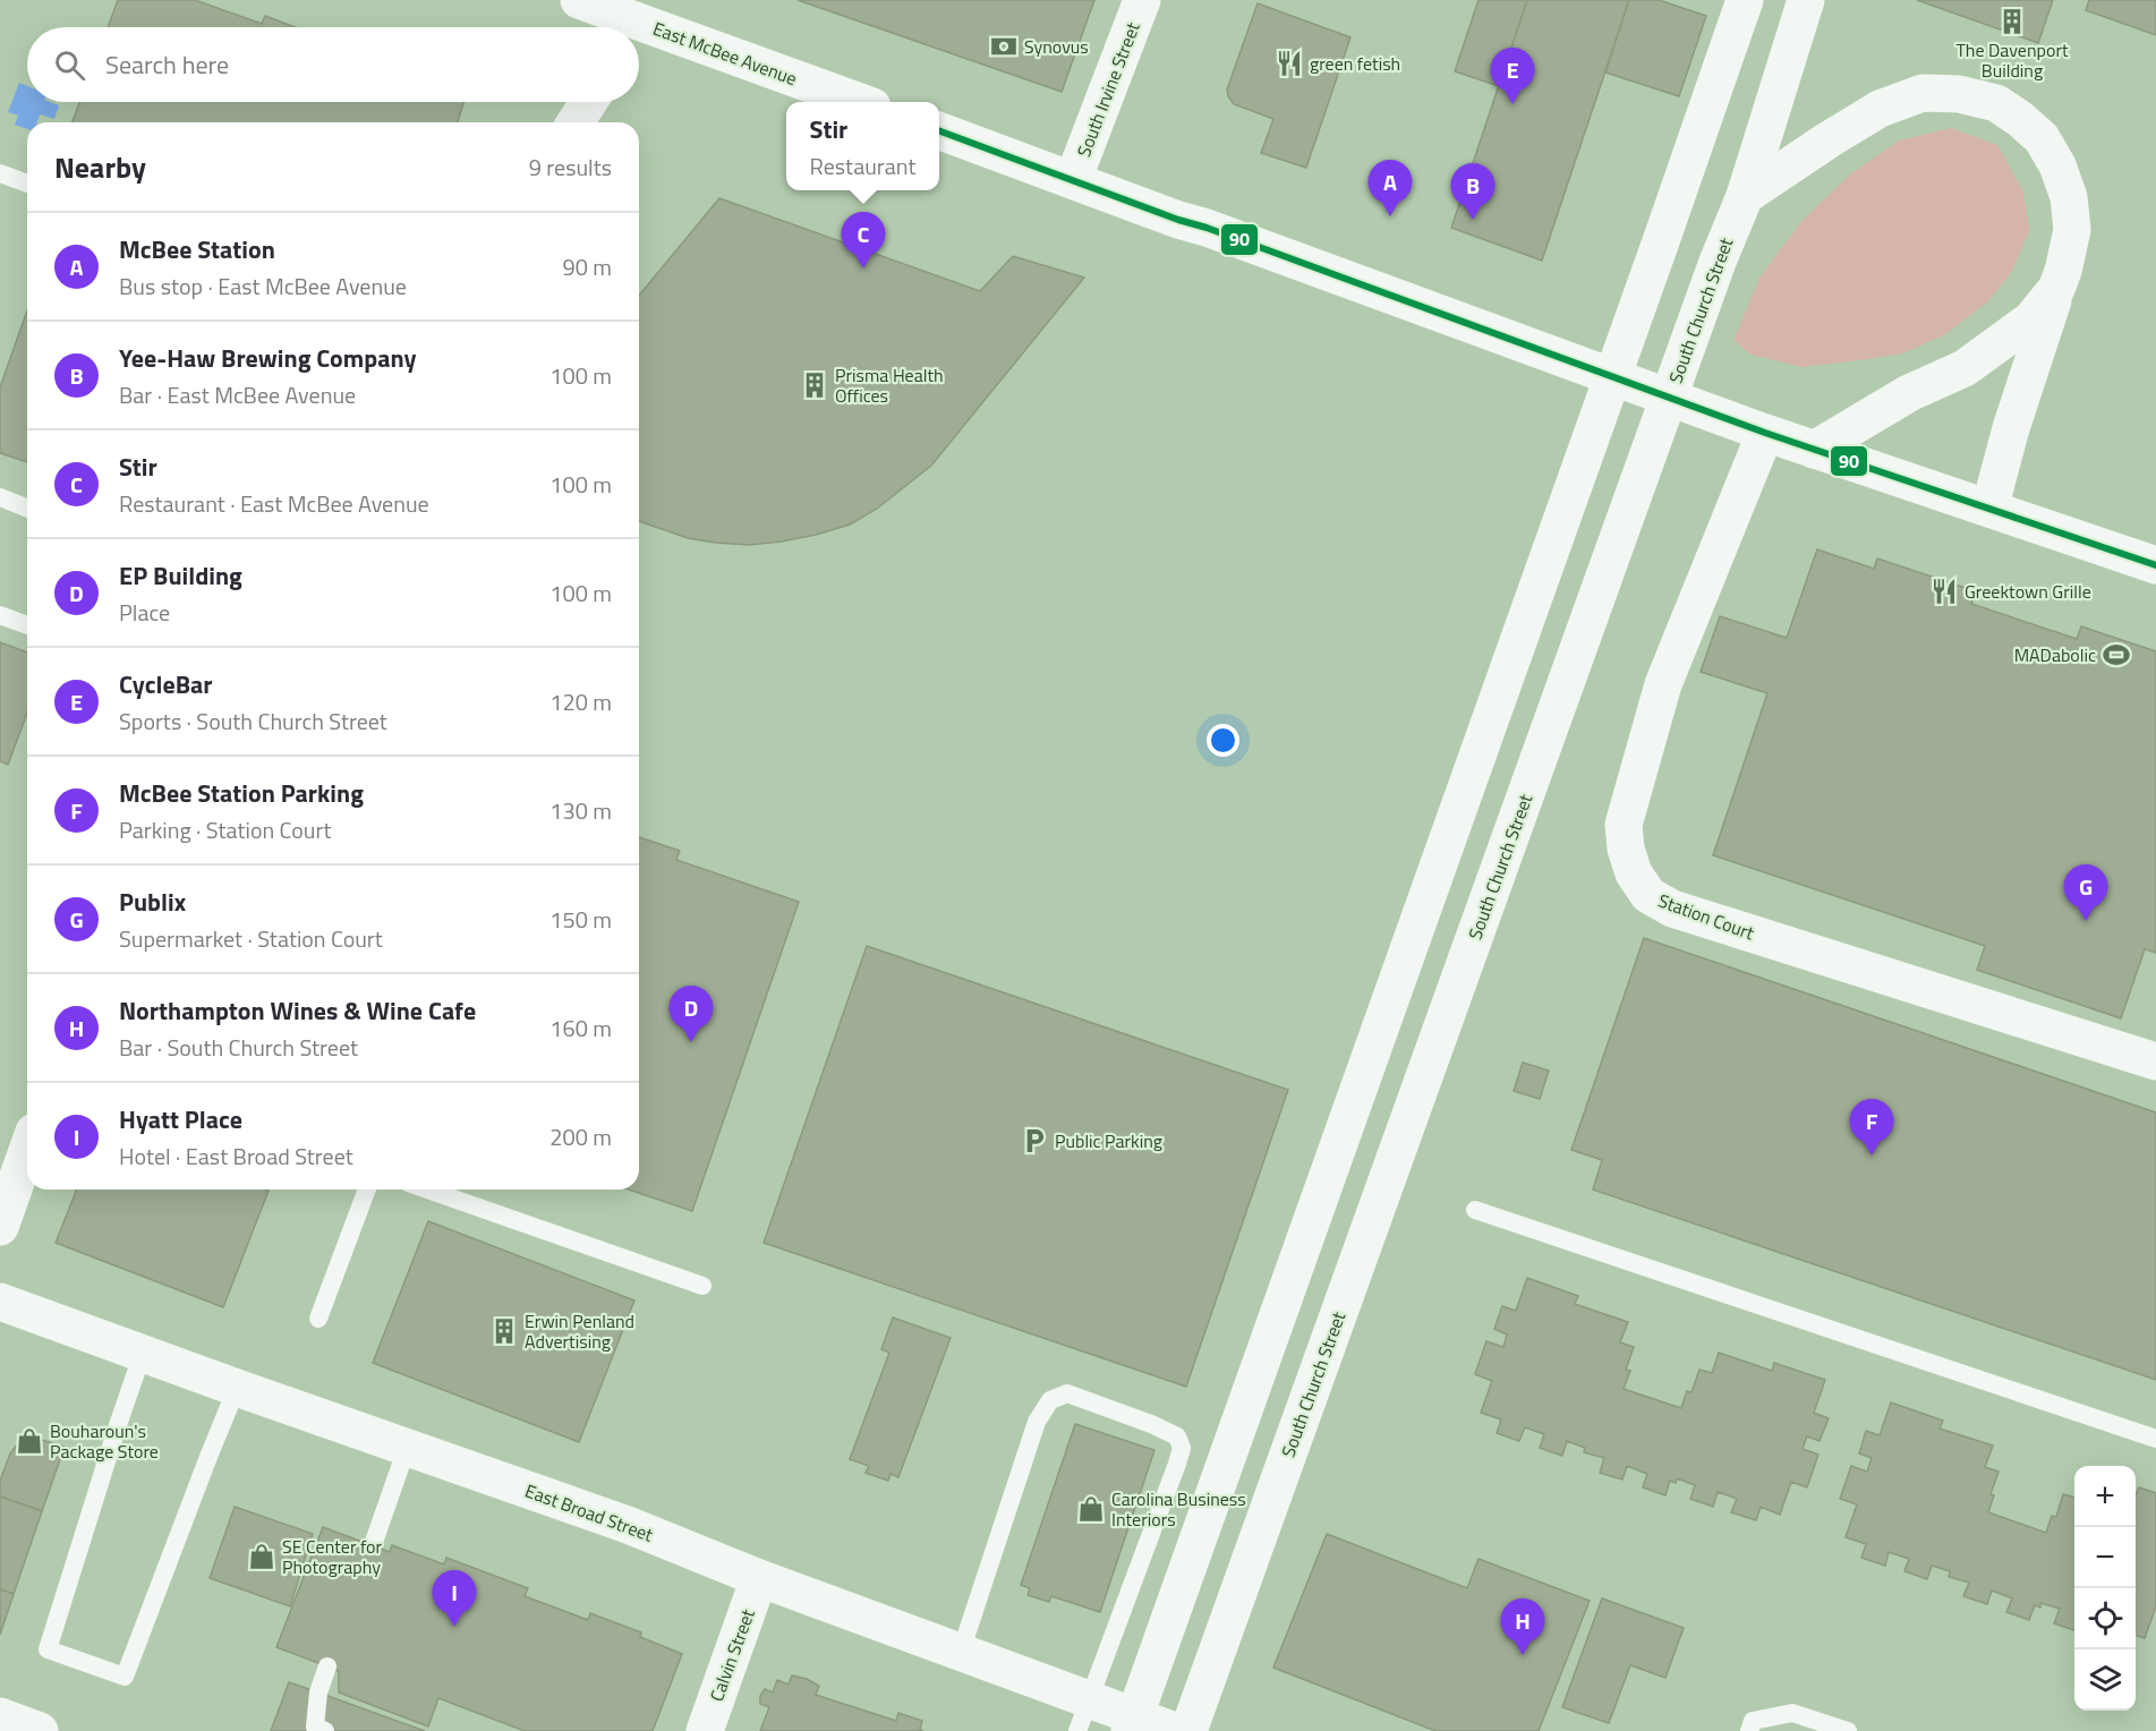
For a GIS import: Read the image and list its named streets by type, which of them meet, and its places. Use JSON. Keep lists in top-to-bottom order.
{
  "streets": {
    "main road": [
      "East McBee Avenue",
      "South Irvine Street",
      "South Church Street",
      "Station Court",
      "East Broad Street",
      "Calvin Street"
    ]
  },
  "crossings": [
    ["East Broad Street", "Calvin Street"]
  ],
  "places": {
    "building": ["The Davenport Building", "Prisma Health Offices", "Erwin Penland Advertising"],
    "bank": ["Synovus"],
    "restaurant": ["green fetish", "Greektown Grille"],
    "sports": ["MADabolic"],
    "parking": ["Public Parking"],
    "shop": ["Bouharoun's Package Store", "Carolina Business Interiors", "SE Center for Photography"]
  },
  "lines": ["transit line 90"],
  "page": {
    "search": "Search here",
    "pins": [
      "E",
      "A",
      "B",
      "C",
      "G",
      "D",
      "F",
      "I",
      "H"
    ],
    "popup": ["Stir", "Restaurant"],
    "heading": ["Nearby", "9 results"],
    "list": [
      {
        "mark": "A",
        "name": "McBee Station",
        "note": "Bus stop · East McBee Avenue",
        "value": "90 m"
      },
      {
        "mark": "B",
        "name": "Yee-Haw Brewing Company",
        "note": "Bar · East McBee Avenue",
        "value": "100 m"
      },
      {
        "mark": "C",
        "name": "Stir",
        "note": "Restaurant · East McBee Avenue",
        "value": "100 m"
      },
      {
        "mark": "D",
        "name": "EP Building",
        "note": "Place",
        "value": "100 m"
      },
      {
        "mark": "E",
        "name": "CycleBar",
        "note": "Sports · South Church Street",
        "value": "120 m"
      },
      {
        "mark": "F",
        "name": "McBee Station Parking",
        "note": "Parking · Station Court",
        "value": "130 m"
      },
      {
        "mark": "G",
        "name": "Publix",
        "note": "Supermarket · Station Court",
        "value": "150 m"
      },
      {
        "mark": "H",
        "name": "Northampton Wines & Wine Cafe",
        "note": "Bar · South Church Street",
        "value": "160 m"
      },
      {
        "mark": "I",
        "name": "Hyatt Place",
        "note": "Hotel · East Broad Street",
        "value": "200 m"
      }
    ],
    "map_buttons": ["+", "−"]
  }
}
